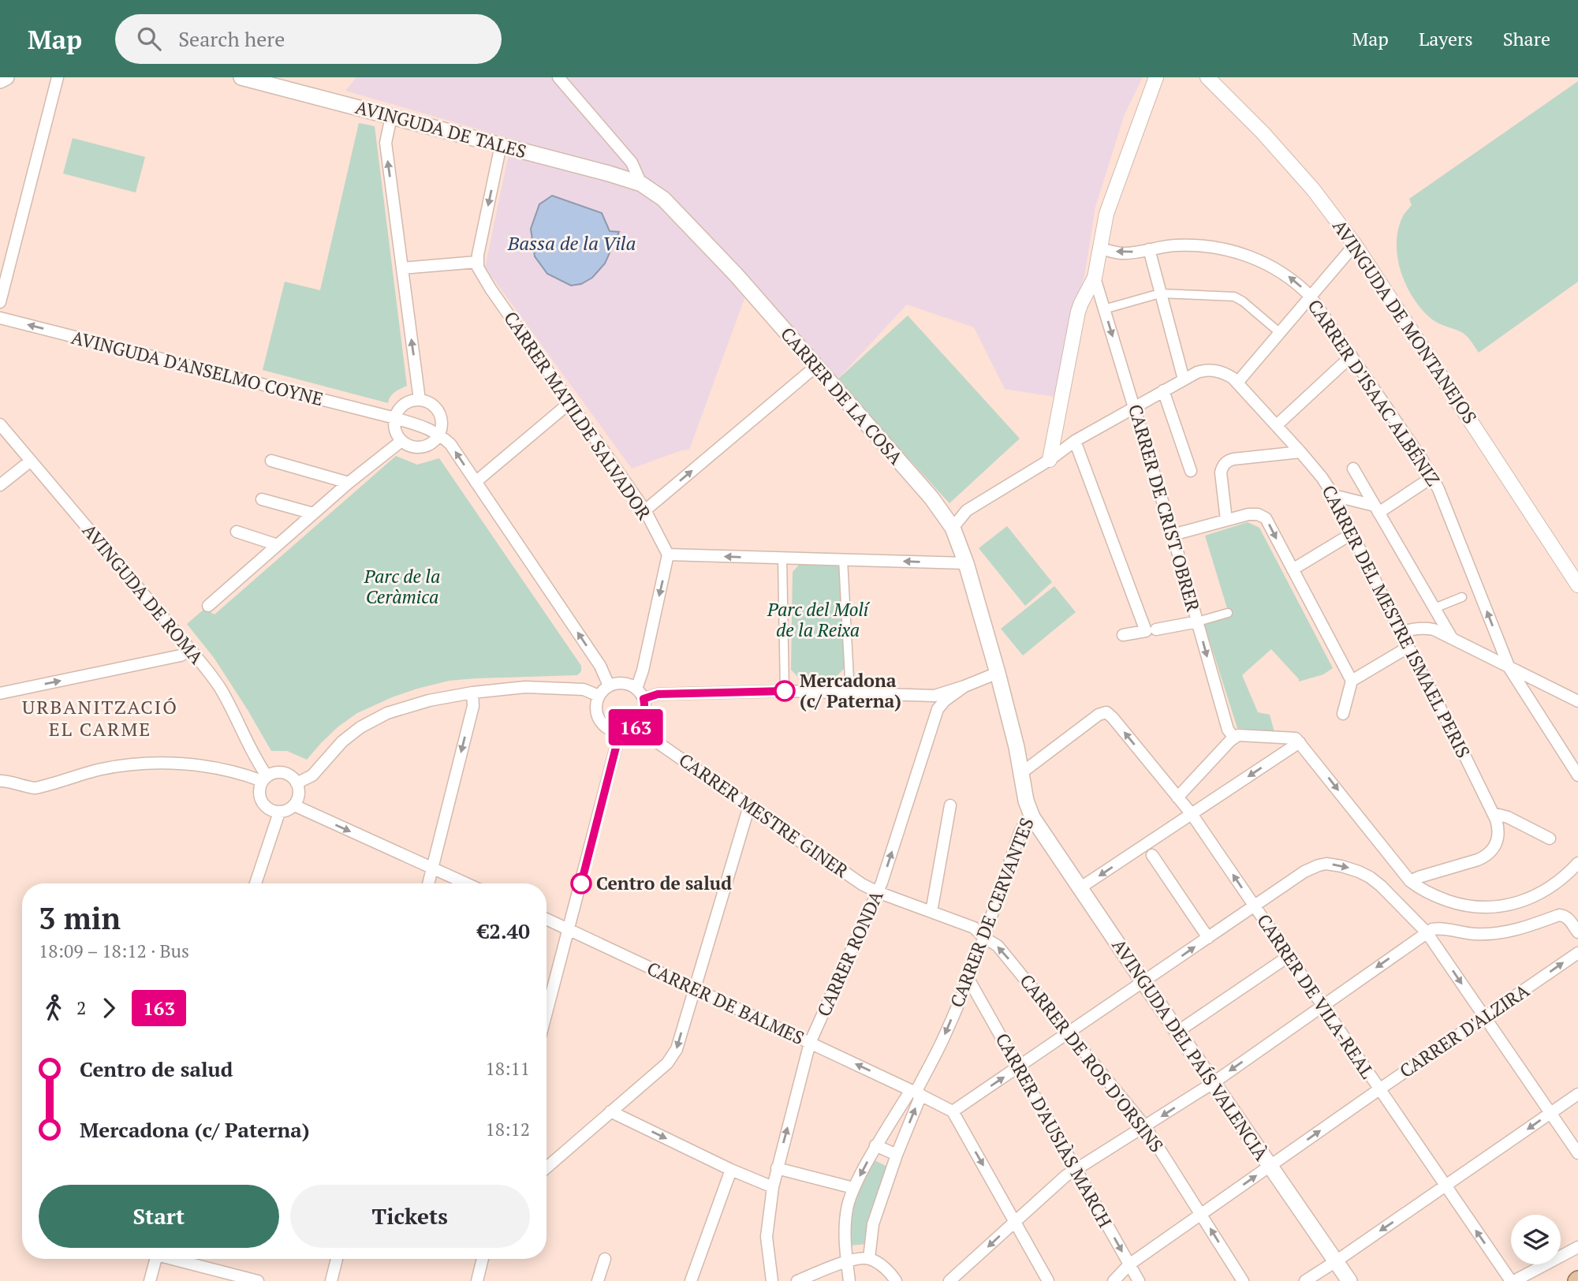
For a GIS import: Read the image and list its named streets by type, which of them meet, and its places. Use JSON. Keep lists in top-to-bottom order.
{
  "streets": {
    "main road": [
      "AVINGUDA DE TALES",
      "CARRER DE LA COSA",
      "CARRER DE CERVANTES",
      "AVINGUDA DEL PAÍS VALENCIÀ"
    ],
    "street": [
      "AVINGUDA DE MONTANEJOS",
      "AVINGUDA D'ANSELMO COYNE",
      "CARRER D'ISAAC ALBÉNIZ",
      "CARRER MATILDE SALVADOR",
      "CARRER DE CRIST OBRER",
      "AVINGUDA DE ROMA",
      "CARRER DEL MESTRE ISMAEL PERIS",
      "CARRER MESTRE GINER",
      "CARRER RONDA",
      "CARRER DE VILA-REAL",
      "CARRER DE BALMES",
      "CARRER D'ALZIRA",
      "CARRER DE ROS D'ORSINS",
      "CARRER D'AUSIÀS MARCH"
    ]
  },
  "crossings": [
    ["AVINGUDA DE TALES", "CARRER DE LA COSA"],
    ["AVINGUDA D'ANSELMO COYNE", "CARRER MESTRE GINER"],
    ["CARRER DE LA COSA", "CARRER DEL MESTRE ISMAEL PERIS"],
    ["CARRER DE LA COSA", "CARRER DE CERVANTES"],
    ["CARRER DE LA COSA", "CARRER DE VILA-REAL"],
    ["CARRER DE CRIST OBRER", "CARRER DEL MESTRE ISMAEL PERIS"],
    ["CARRER MESTRE GINER", "CARRER DE CERVANTES"],
    ["CARRER MESTRE GINER", "CARRER RONDA"],
    ["CARRER MESTRE GINER", "CARRER DE ROS D'ORSINS"],
    ["CARRER DE CERVANTES", "CARRER DE VILA-REAL"],
    ["CARRER DE CERVANTES", "CARRER DE BALMES"],
    ["CARRER DE CERVANTES", "AVINGUDA DEL PAÍS VALENCIÀ"],
    ["CARRER DE CERVANTES", "CARRER DE ROS D'ORSINS"],
    ["CARRER DE CERVANTES", "CARRER D'AUSIÀS MARCH"],
    ["CARRER RONDA", "CARRER DE BALMES"],
    ["CARRER DE VILA-REAL", "CARRER D'ALZIRA"],
    ["CARRER D'ALZIRA", "AVINGUDA DEL PAÍS VALENCIÀ"],
    ["CARRER D'ALZIRA", "CARRER DE ROS D'ORSINS"],
    ["CARRER D'ALZIRA", "CARRER D'AUSIÀS MARCH"]
  ],
  "one_way": [
    "AVINGUDA D'ANSELMO COYNE",
    "CARRER DE VILA-REAL",
    "CARRER D'ALZIRA",
    "CARRER DE ROS D'ORSINS"
  ],
  "districts": ["URBANITZACIÓ EL CARME"],
  "water": ["Bassa de la Vila"],
  "parks": ["Parc de la Ceràmica", "Parc del Molí de la Reixa"],
  "places": ["Mercadona (c/ Paterna)", "Centro de salud"],
  "lines": ["bus line 163"],
  "page": {
    "header": "Map",
    "search": "Search here",
    "nav": ["Map", "Layers", "Share"],
    "on_map": "163",
    "heading": ["3 min", "18:09 – 18:12 · Bus", "€2.40"],
    "legs": ["2", "163"],
    "list": [
      {
        "name": "Centro de salud",
        "value": "18:11"
      },
      {
        "name": "Mercadona (c/ Paterna)",
        "value": "18:12"
      }
    ],
    "buttons": ["Start", "Tickets"]
  }
}
